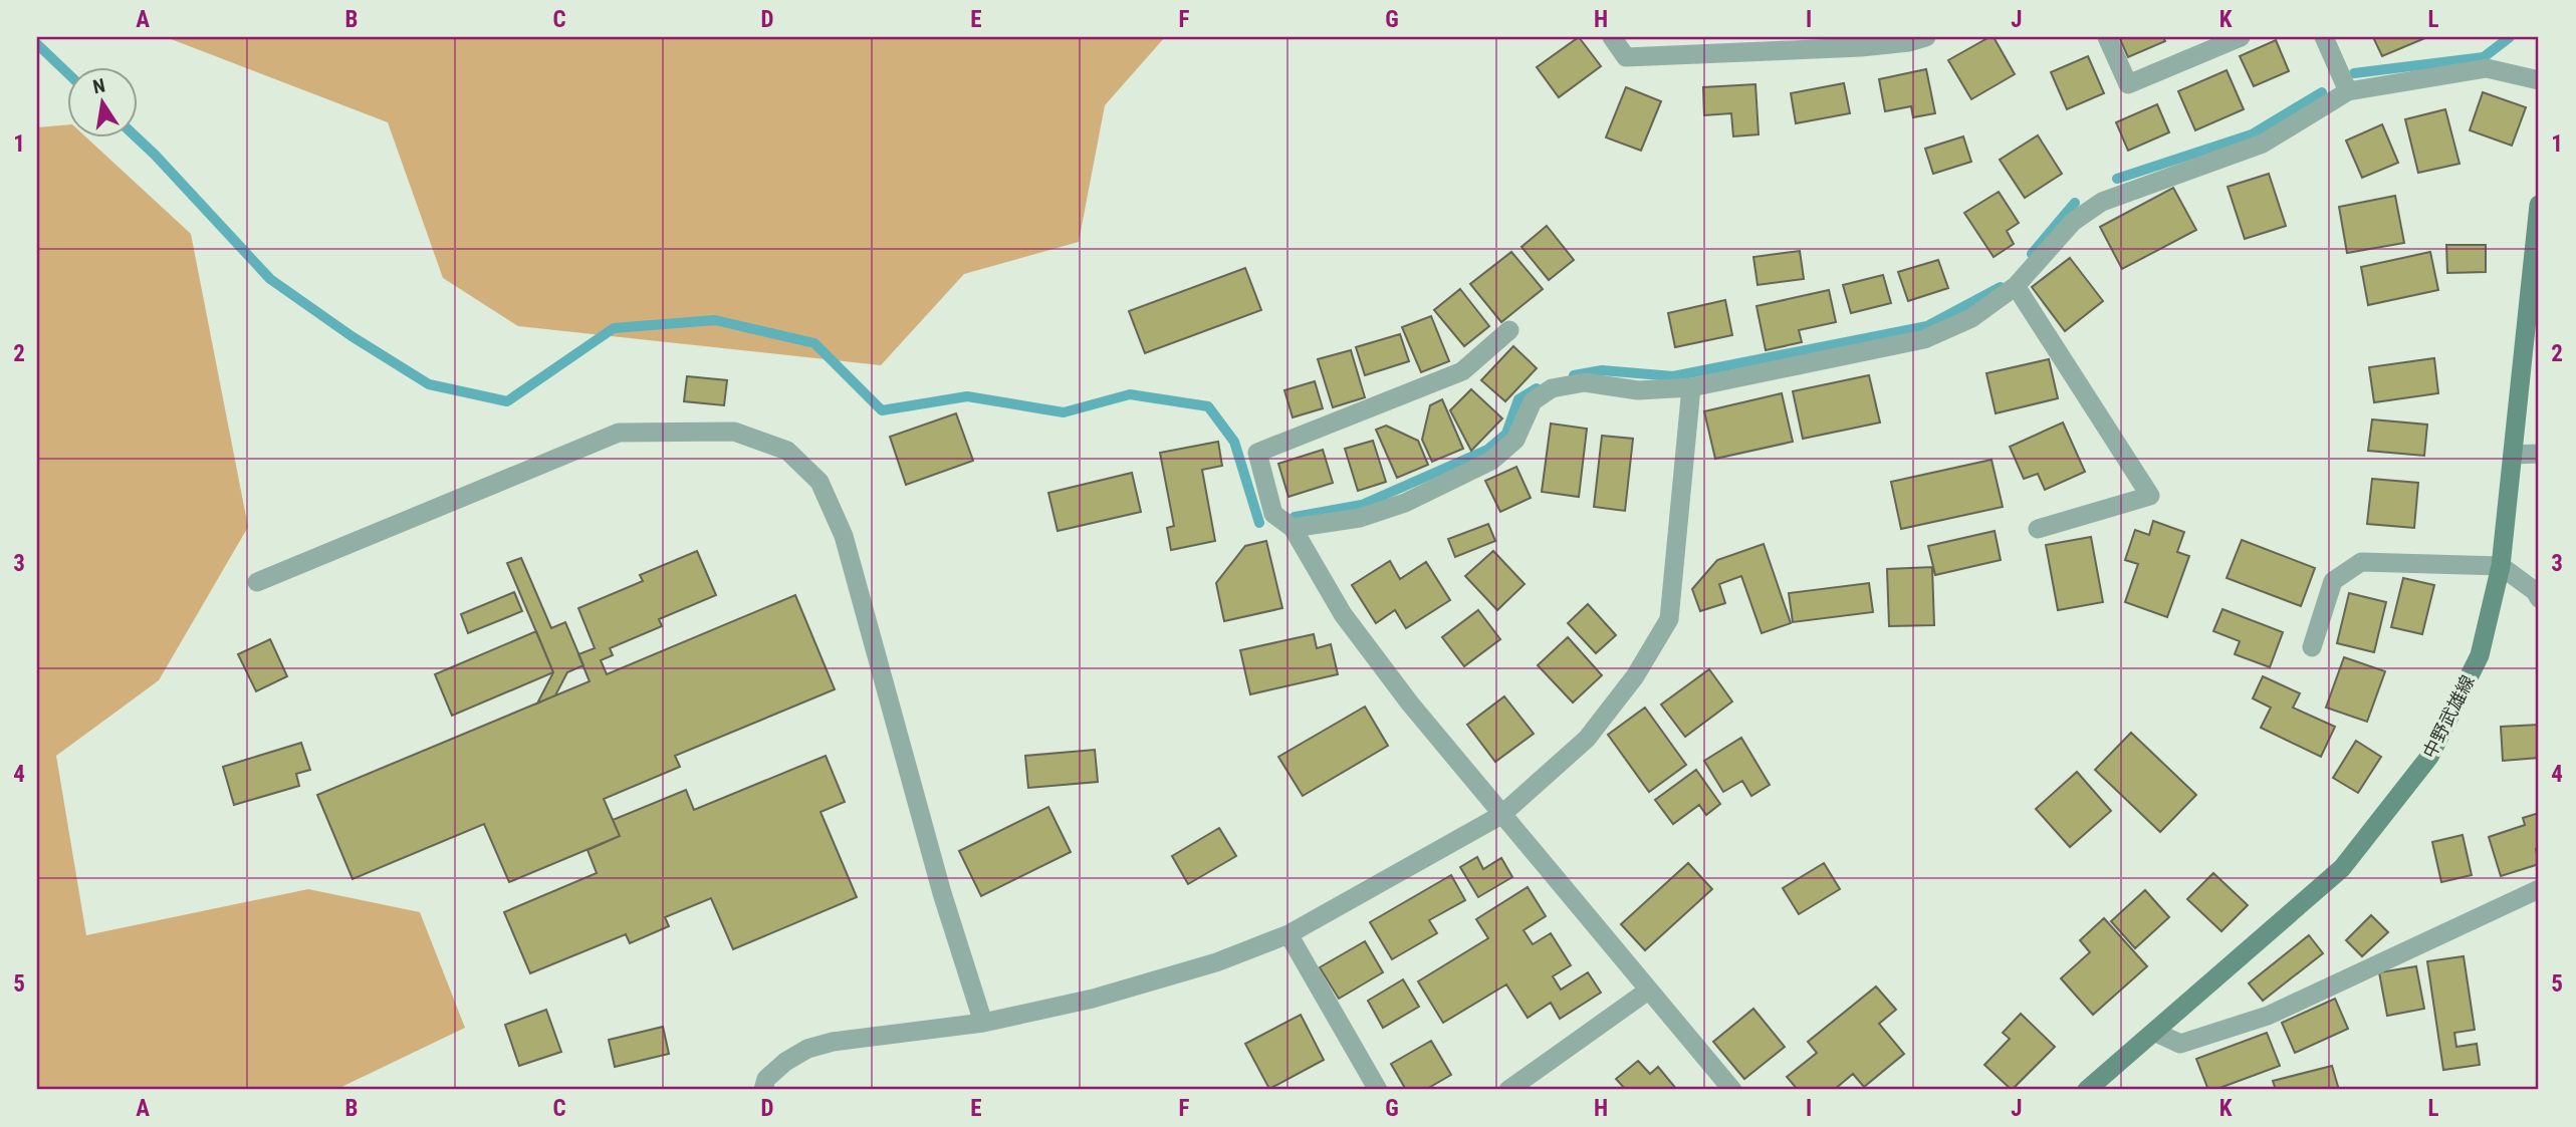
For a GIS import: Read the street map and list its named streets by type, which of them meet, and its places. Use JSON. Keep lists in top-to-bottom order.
{
  "streets": {
    "main road": ["中野武雄線"]
  },
  "north": "top",
  "grid": {
    "columns": [
      "A",
      "B",
      "C",
      "D",
      "E",
      "F",
      "G",
      "H",
      "I",
      "J",
      "K",
      "L"
    ],
    "rows": [
      "1",
      "2",
      "3",
      "4",
      "5"
    ]
  }
}
